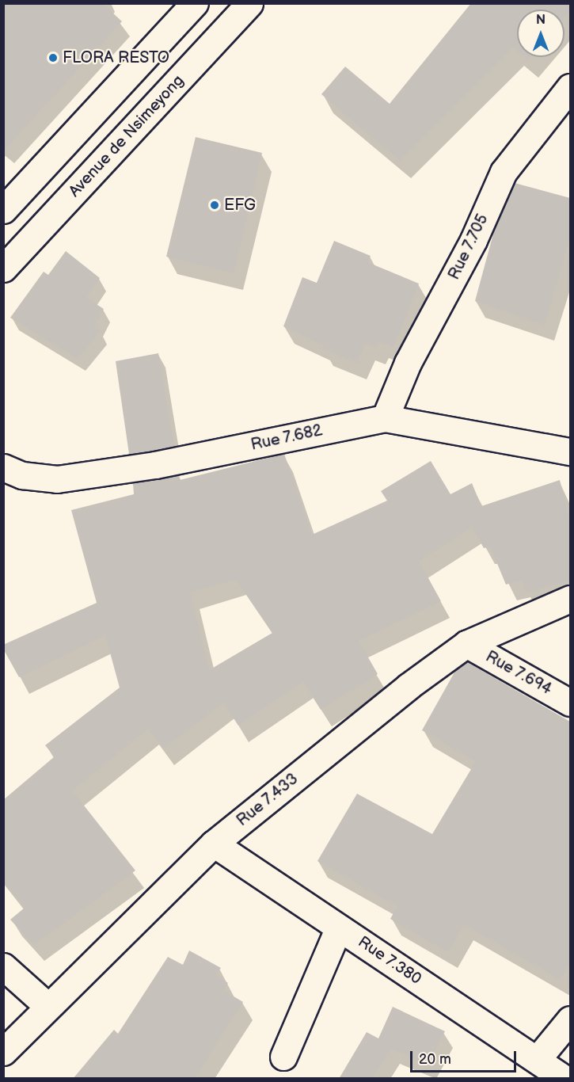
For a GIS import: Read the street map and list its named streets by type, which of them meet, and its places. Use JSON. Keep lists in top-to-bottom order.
{
  "streets": {
    "street": [
      "Avenue de Nsimeyong",
      "Rue 7.705",
      "Rue 7.682",
      "Rue 7.694",
      "Rue 7.433",
      "Rue 7.380"
    ]
  },
  "crossings": [
    ["Rue 7.705", "Rue 7.682"],
    ["Rue 7.694", "Rue 7.433"],
    ["Rue 7.433", "Rue 7.380"]
  ],
  "places": ["FLORA RESTO", "EFG"],
  "scale_bar": "20 m",
  "north": "top"
}
